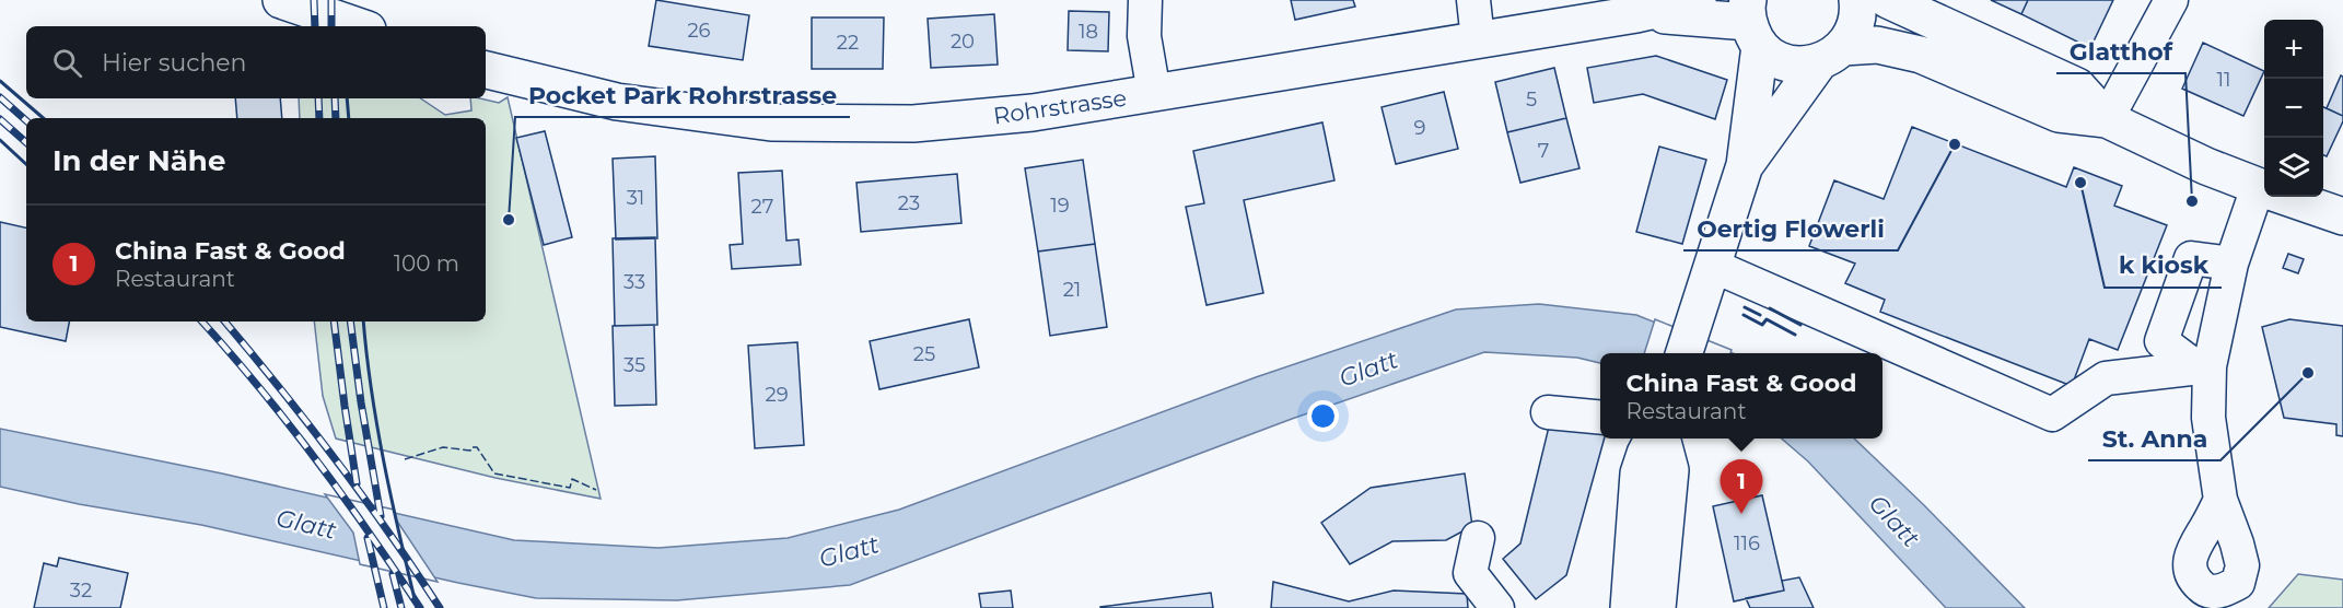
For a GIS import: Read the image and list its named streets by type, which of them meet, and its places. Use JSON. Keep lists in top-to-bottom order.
{
  "streets": {
    "main road": ["Rohrstrasse"]
  },
  "water": ["Glatt"],
  "places": [
    "Oertig Flowerli",
    "k kiosk",
    "Glatthof",
    "Pocket Park Rohrstrasse",
    "St. Anna"
  ],
  "house_numbers": [
    "26",
    "18",
    "20",
    "22",
    "11",
    "5",
    "9",
    "7",
    "31",
    "23",
    "19",
    "27",
    "33",
    "21",
    "25",
    "35",
    "29",
    "116",
    "32"
  ],
  "page": {
    "map_buttons": ["+", "−"],
    "search": "Hier suchen",
    "heading": "In der Nähe",
    "list": [
      {
        "mark": "1",
        "name": "China Fast & Good",
        "note": "Restaurant",
        "value": "100 m"
      }
    ],
    "popup": ["China Fast & Good", "Restaurant"],
    "pins": "1"
  }
}
